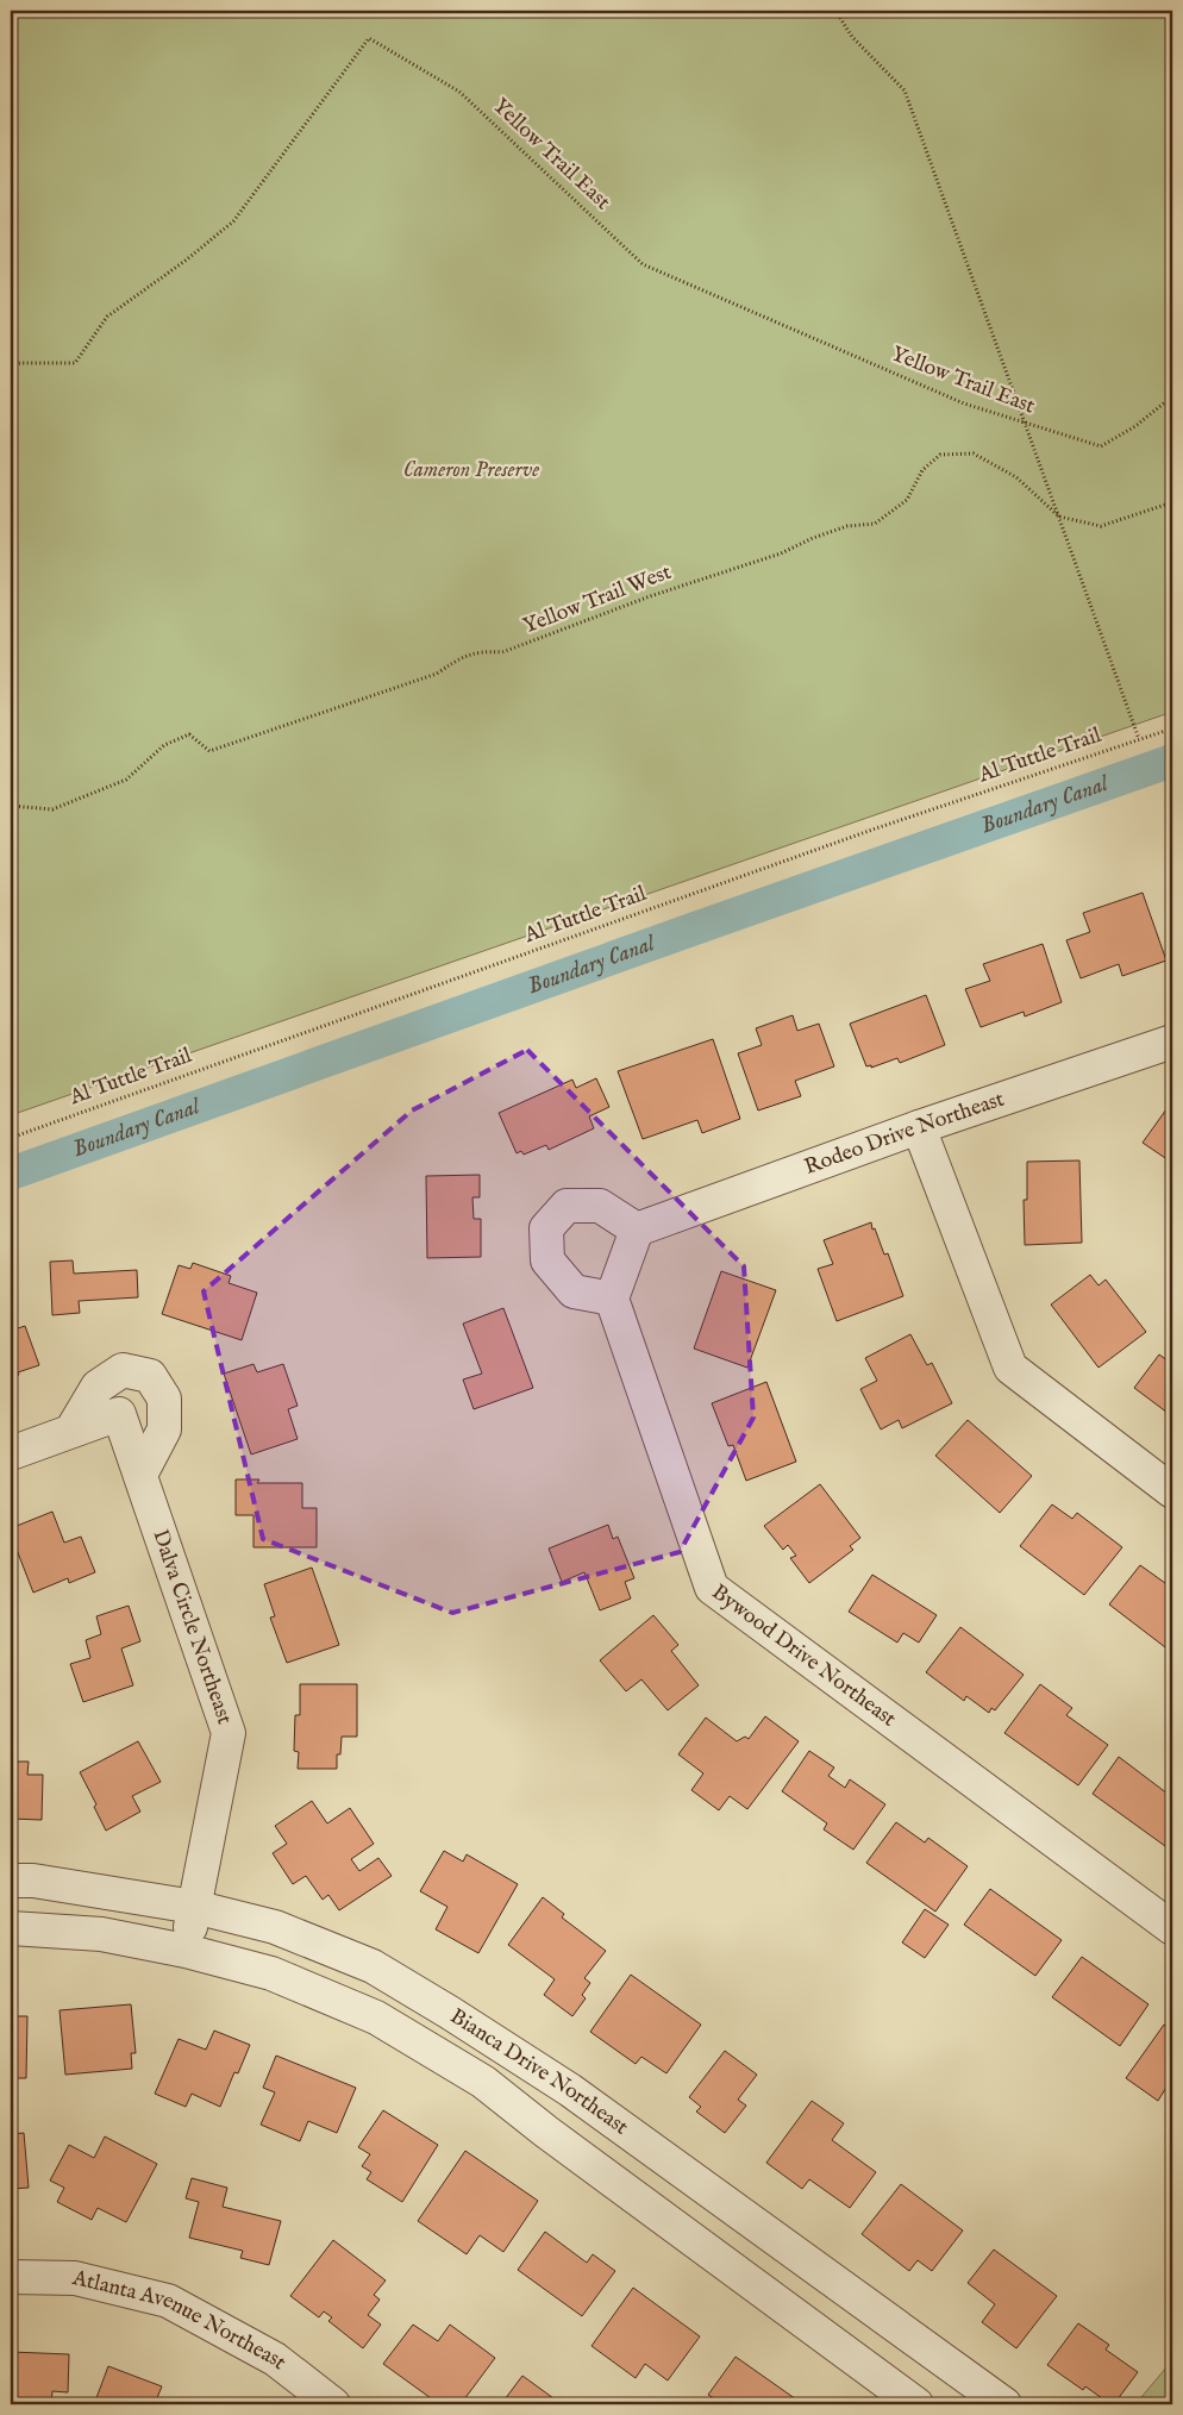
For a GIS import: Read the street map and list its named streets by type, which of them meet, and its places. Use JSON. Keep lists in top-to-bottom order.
{
  "streets": {
    "street": [
      "Rodeo Drive Northeast",
      "Dalva Circle Northeast",
      "Bywood Drive Northeast",
      "Bianca Drive Northeast",
      "Atlanta Avenue Northeast"
    ],
    "path": ["Yellow Trail East", "Yellow Trail West", "Al Tuttle Trail"]
  },
  "crossings": [
    ["Rodeo Drive Northeast", "Bywood Drive Northeast"],
    ["Dalva Circle Northeast", "Bianca Drive Northeast"]
  ],
  "water": ["Boundary Canal"],
  "parks": ["Cameron Preserve"]
}
